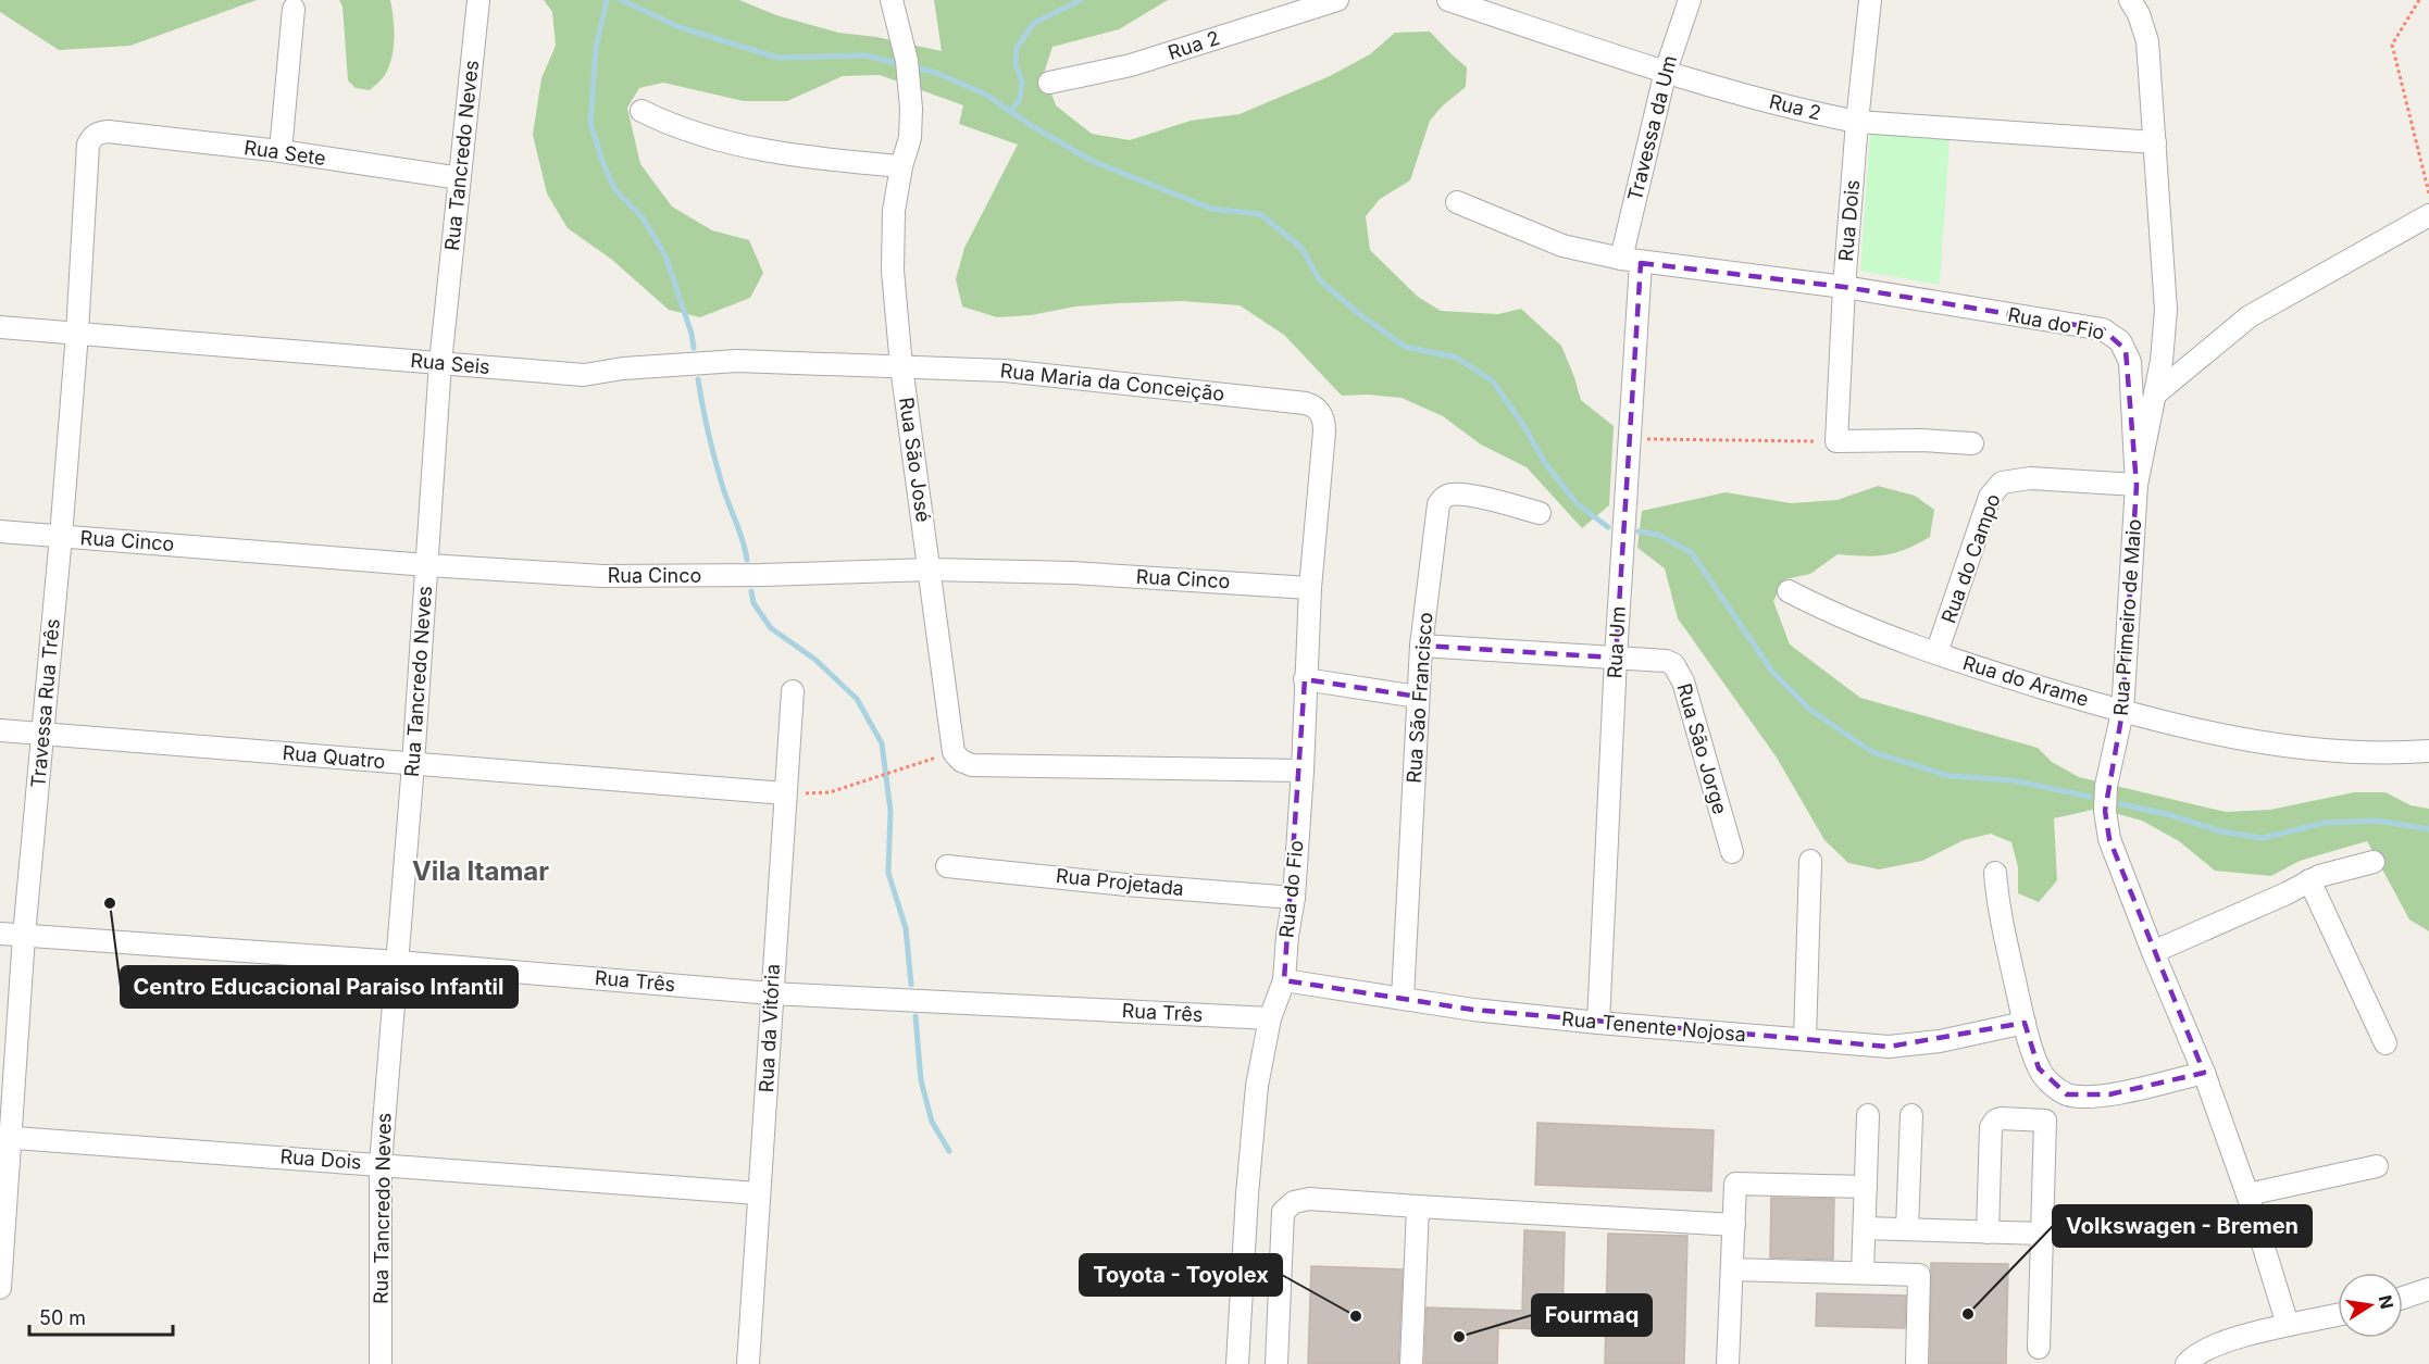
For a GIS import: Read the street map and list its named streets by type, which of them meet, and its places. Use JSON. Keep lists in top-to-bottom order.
{
  "streets": {
    "street": [
      "Rua 2",
      "Travessa da Um",
      "Rua Sete",
      "Rua Tancredo Neves",
      "Rua Dois",
      "Rua do Fio",
      "Rua Seis",
      "Rua Maria da Conceição",
      "Rua São José",
      "Rua Cinco",
      "Rua do Campo",
      "Rua Primeiro de Maio",
      "Rua Um",
      "Rua do Arame",
      "Rua São Francisco",
      "Travessa Rua Três",
      "Rua São Jorge",
      "Rua Quatro",
      "Rua Projetada",
      "Rua Três",
      "Rua Tenente Nojosa",
      "Rua da Vitória"
    ]
  },
  "crossings": [
    ["Rua 2", "Travessa da Um"],
    ["Rua 2", "Rua Dois"],
    ["Rua 2", "Rua Primeiro de Maio"],
    ["Travessa da Um", "Rua Um"],
    ["Rua Sete", "Rua Tancredo Neves"],
    ["Rua Sete", "Travessa Rua Três"],
    ["Rua Tancredo Neves", "Rua Dois"],
    ["Rua Tancredo Neves", "Rua Seis"],
    ["Rua Tancredo Neves", "Rua Cinco"],
    ["Rua Tancredo Neves", "Rua Quatro"],
    ["Rua Tancredo Neves", "Rua Três"],
    ["Rua Dois", "Rua do Fio"],
    ["Rua Dois", "Travessa Rua Três"],
    ["Rua Dois", "Rua da Vitória"],
    ["Rua do Fio", "Rua Maria da Conceição"],
    ["Rua do Fio", "Rua Cinco"],
    ["Rua do Fio", "Rua do Campo"],
    ["Rua do Fio", "Rua Primeiro de Maio"],
    ["Rua do Fio", "Rua Projetada"],
    ["Rua do Fio", "Rua Três"],
    ["Rua do Fio", "Rua Tenente Nojosa"],
    ["Rua Seis", "Rua Maria da Conceição"],
    ["Rua Seis", "Rua São José"],
    ["Rua Seis", "Travessa Rua Três"],
    ["Rua Maria da Conceição", "Rua São José"],
    ["Rua São José", "Rua Cinco"],
    ["Rua Cinco", "Travessa Rua Três"],
    ["Rua do Campo", "Rua Primeiro de Maio"],
    ["Rua do Campo", "Rua do Arame"],
    ["Rua Primeiro de Maio", "Rua do Arame"],
    ["Rua Um", "Rua São Jorge"],
    ["Rua Um", "Rua Tenente Nojosa"],
    ["Rua São Francisco", "Rua São Jorge"],
    ["Rua São Francisco", "Rua Tenente Nojosa"],
    ["Travessa Rua Três", "Rua Quatro"],
    ["Travessa Rua Três", "Rua Três"],
    ["Rua Quatro", "Rua da Vitória"],
    ["Rua Três", "Rua da Vitória"]
  ],
  "districts": ["Vila Itamar"],
  "places": [
    "Centro Educacional Paraiso Infantil",
    "Volkswagen - Bremen",
    "Toyota - Toyolex",
    "Fourmaq"
  ],
  "scale_bar": "50 m",
  "north": "right"
}
